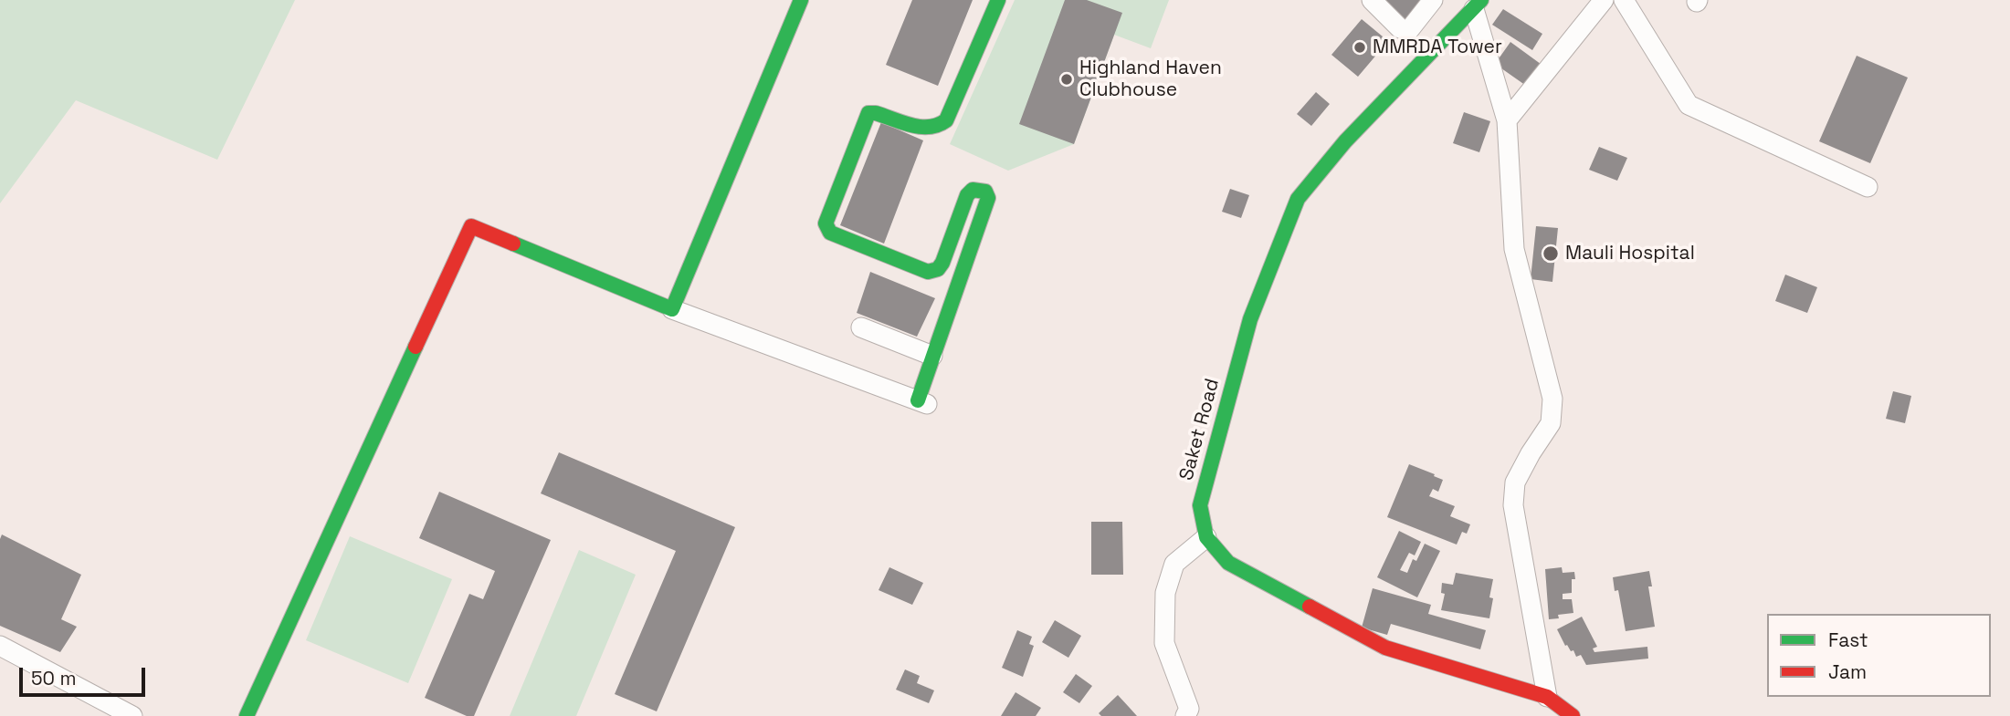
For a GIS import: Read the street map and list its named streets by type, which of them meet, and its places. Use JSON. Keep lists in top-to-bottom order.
{
  "streets": {
    "street": ["Saket Road"]
  },
  "places": ["MMRDA Tower", "Highland Haven Clubhouse", "Mauli Hospital"],
  "legend": ["Fast", "Jam"],
  "scale_bar": "50 m"
}
